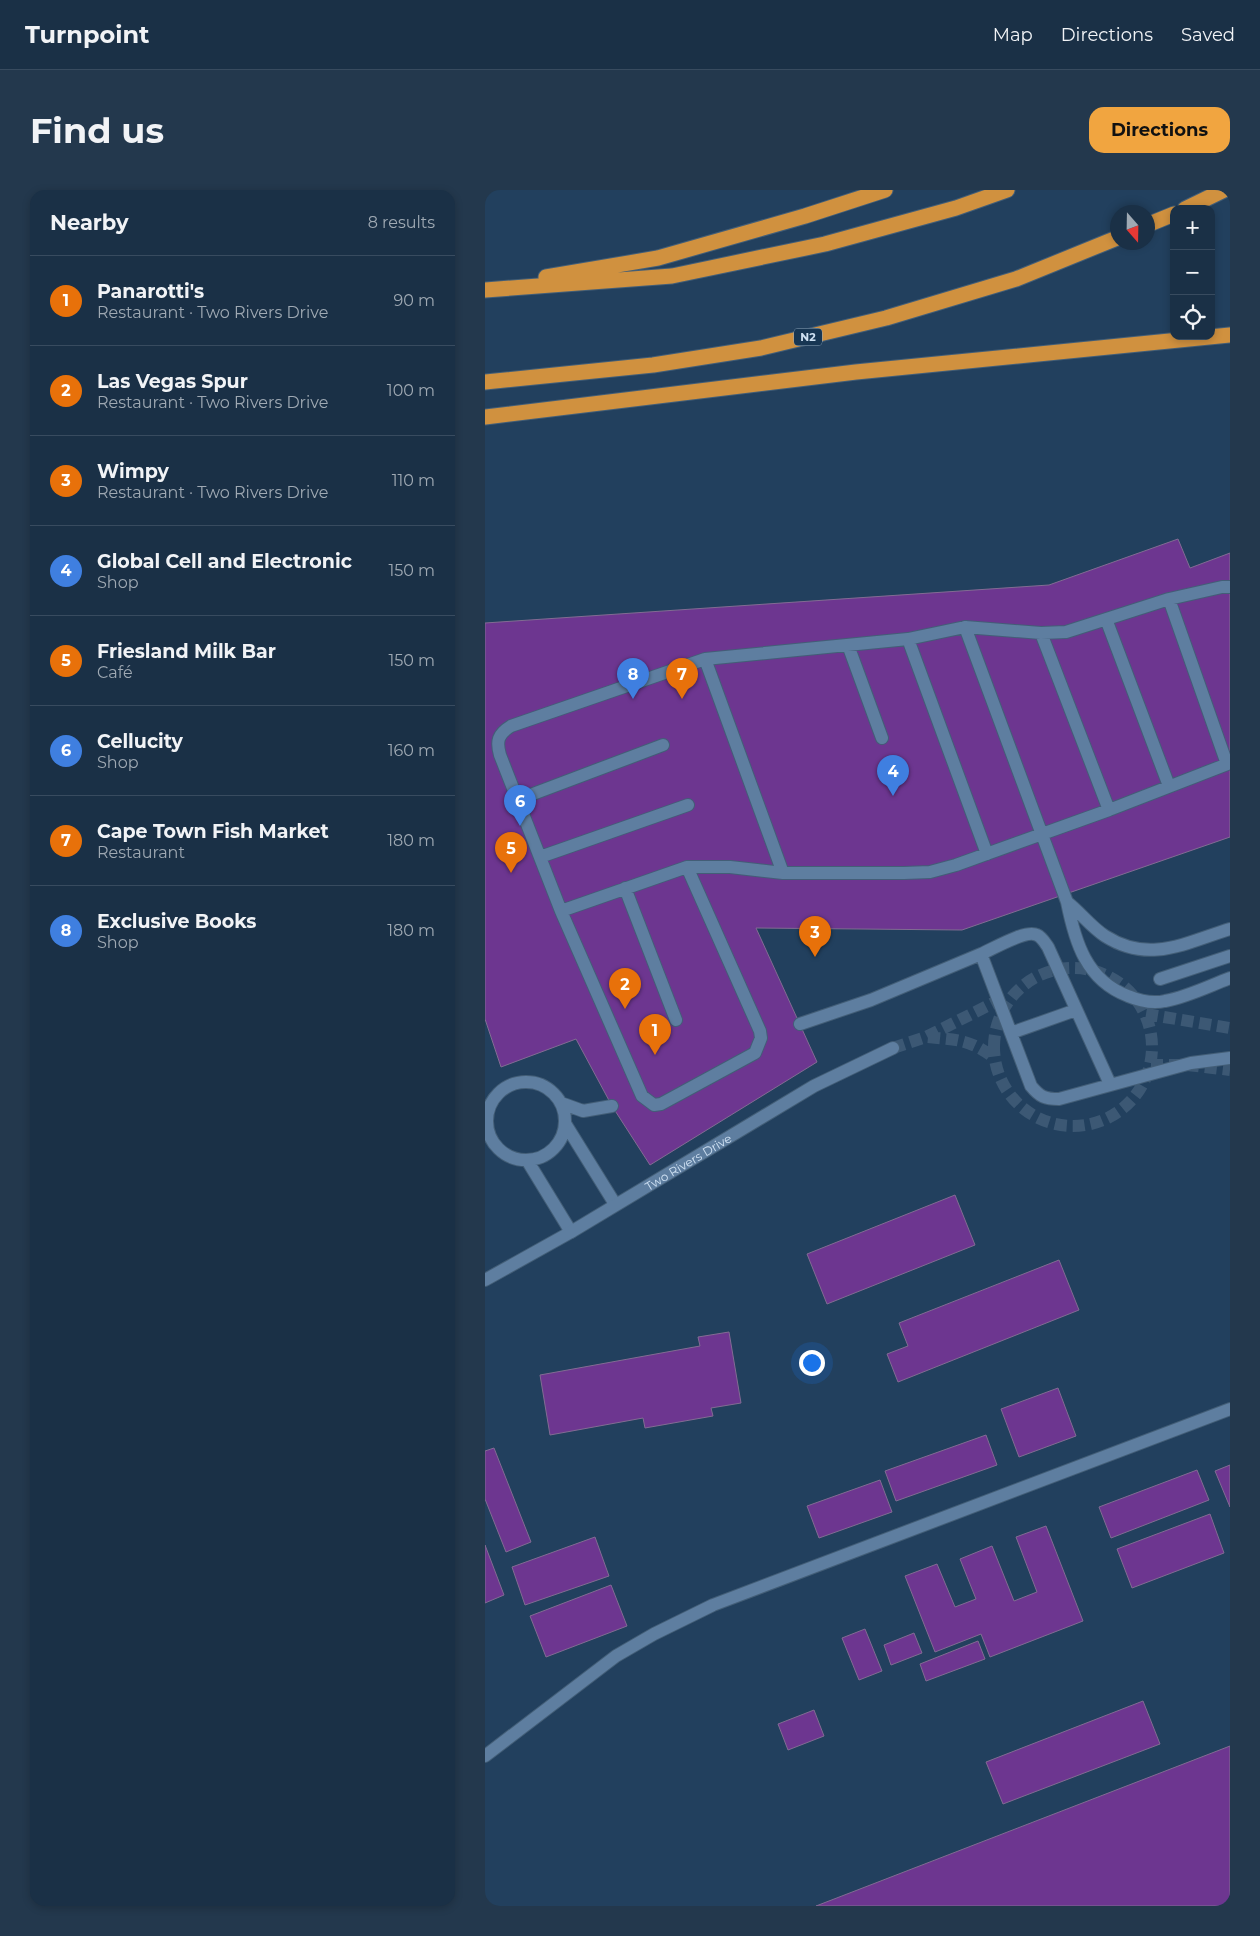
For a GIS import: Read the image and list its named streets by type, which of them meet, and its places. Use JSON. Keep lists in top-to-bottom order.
{
  "streets": {
    "highway": ["N2"],
    "main road": ["Two Rivers Drive"]
  },
  "north": "bottom",
  "page": {
    "header": "Turnpoint",
    "nav": ["Map", "Directions", "Saved"],
    "buttons": "Directions",
    "title": "Find us",
    "heading": ["Nearby", "8 results"],
    "map_buttons": ["+", "−"],
    "list": [
      {
        "mark": "1",
        "name": "Panarotti's",
        "note": "Restaurant · Two Rivers Drive",
        "value": "90 m"
      },
      {
        "mark": "2",
        "name": "Las Vegas Spur",
        "note": "Restaurant · Two Rivers Drive",
        "value": "100 m"
      },
      {
        "mark": "3",
        "name": "Wimpy",
        "note": "Restaurant · Two Rivers Drive",
        "value": "110 m"
      },
      {
        "mark": "4",
        "name": "Global Cell and Electronic",
        "note": "Shop",
        "value": "150 m"
      },
      {
        "mark": "5",
        "name": "Friesland Milk Bar",
        "note": "Café",
        "value": "150 m"
      },
      {
        "mark": "6",
        "name": "Cellucity",
        "note": "Shop",
        "value": "160 m"
      },
      {
        "mark": "7",
        "name": "Cape Town Fish Market",
        "note": "Restaurant",
        "value": "180 m"
      },
      {
        "mark": "8",
        "name": "Exclusive Books",
        "note": "Shop",
        "value": "180 m"
      }
    ],
    "pins": [
      "7",
      "8",
      "4",
      "6",
      "5",
      "3",
      "2",
      "1"
    ]
  }
}
